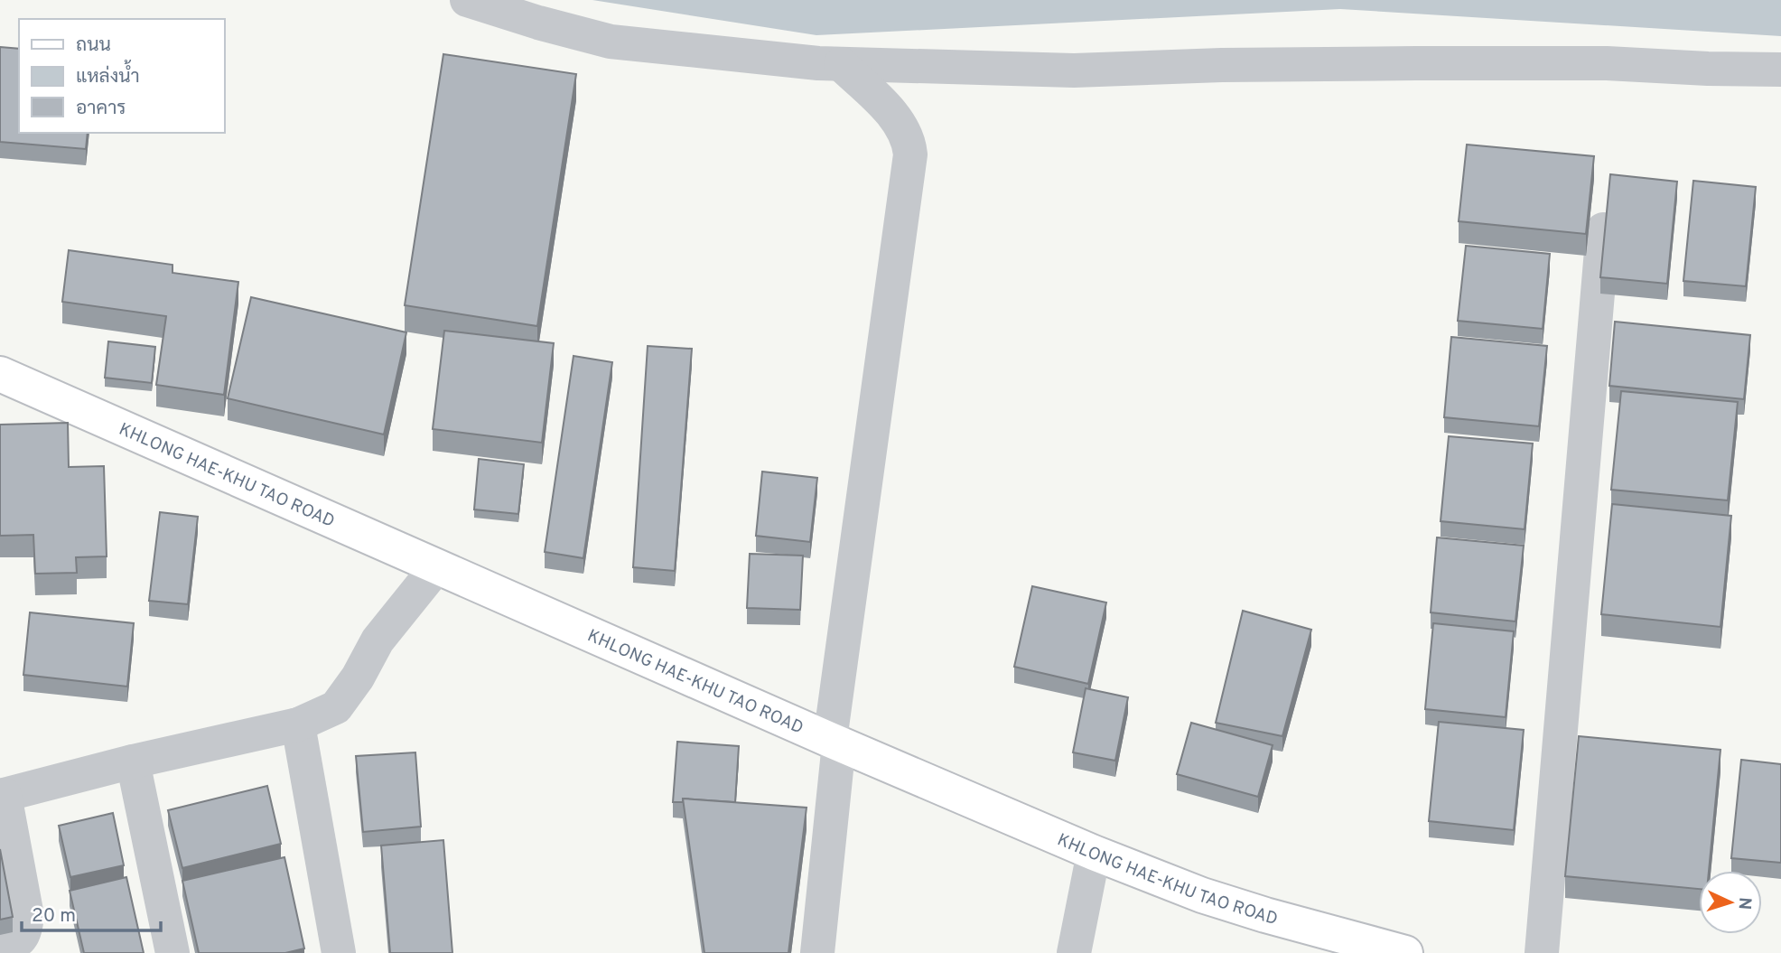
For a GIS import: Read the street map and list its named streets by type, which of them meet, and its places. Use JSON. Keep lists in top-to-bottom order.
{
  "streets": {
    "street": ["KHLONG HAE-KHU TAO ROAD"]
  },
  "legend": ["ถนน", "แหล่งน้ำ", "อาคาร"],
  "scale_bar": "20 m",
  "north": "right"
}
